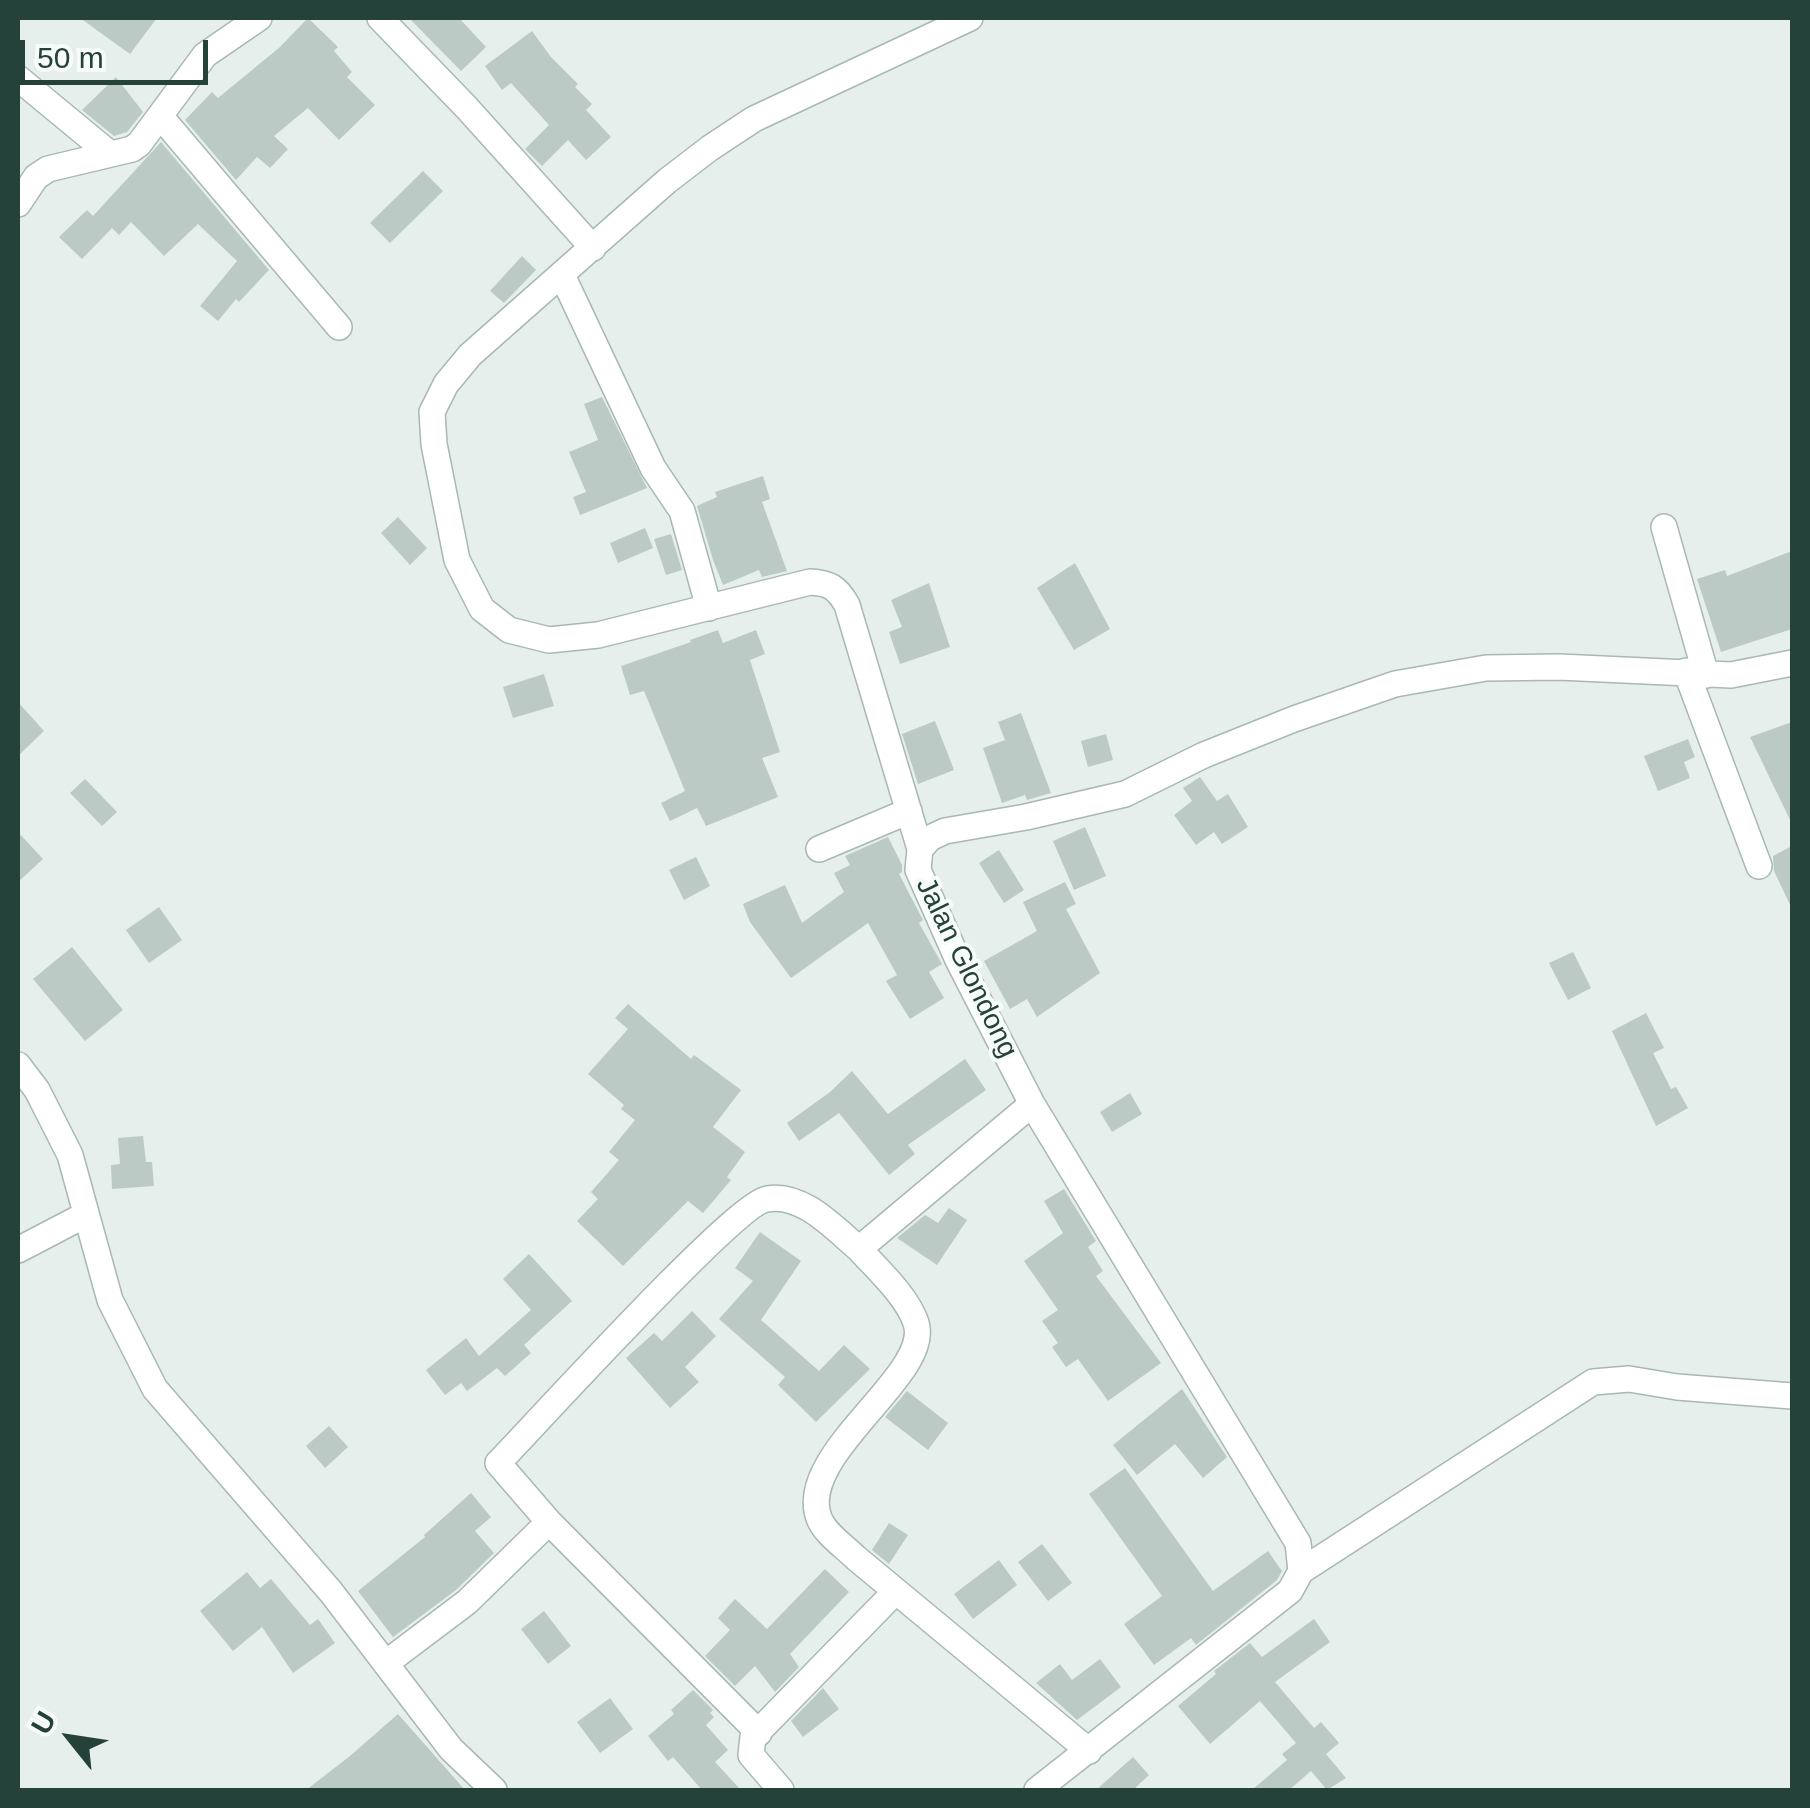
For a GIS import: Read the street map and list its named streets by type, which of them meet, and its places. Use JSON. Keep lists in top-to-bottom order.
{
  "streets": {
    "street": ["Jalan Glondong"]
  },
  "scale_bar": "50 m",
  "north": "top left"
}
